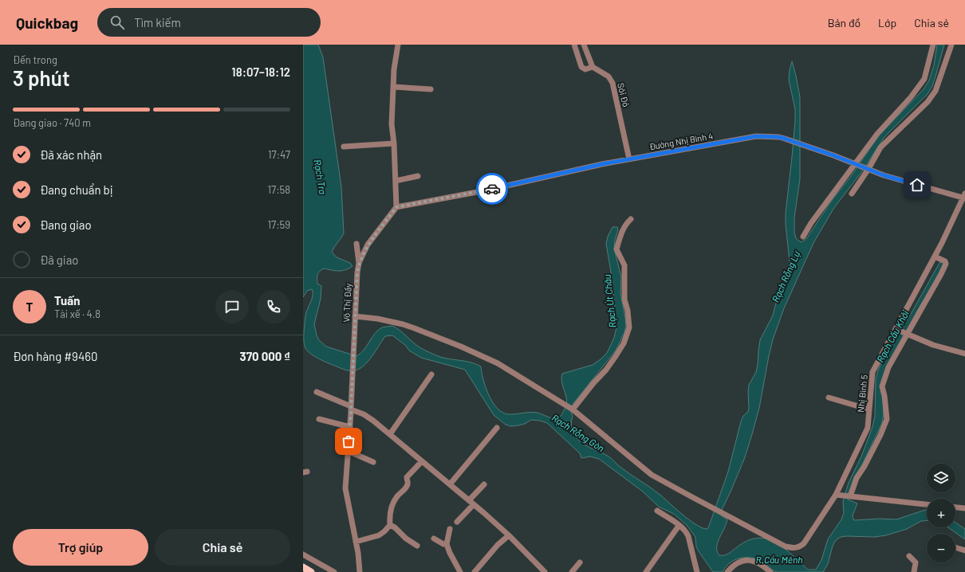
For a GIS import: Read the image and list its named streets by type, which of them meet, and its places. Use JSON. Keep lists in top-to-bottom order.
{
  "streets": {
    "street": [
      "Sỏi Đỏ",
      "Đường Nhị Bình 4",
      "Võ Thị Đầy",
      "Nhị Bình 5"
    ]
  },
  "crossings": [
    ["Sỏi Đỏ", "Đường Nhị Bình 4"],
    ["Đường Nhị Bình 4", "Võ Thị Đầy"],
    ["Đường Nhị Bình 4", "Nhị Bình 5"]
  ],
  "water": [
    "Rạch Tra",
    "Rạch Rỗng Lự",
    "Rạch Út Châu",
    "Rạch Cầu Khởi",
    "Rạch Rỗng Gòn",
    "R.Cầu Mênh"
  ],
  "page": {
    "header": "Quickbag",
    "search": "Tìm kiếm",
    "nav": ["Bản đồ", "Lớp", "Chia sẻ"],
    "heading": ["3 phút", "Đến trong", "18:07–18:12"],
    "panel": [
      "Tuấn",
      "Tài xế · 4.8",
      "Đơn hàng #9460",
      "370 000 ₫"
    ],
    "bar": "Đang giao · 740 m",
    "list": [
      ["Đã xác nhận", "17:47"],
      ["Đang chuẩn bị", "17:58"],
      ["Đang giao", "17:59"],
      "Đã giao"
    ],
    "round": "T",
    "map_buttons": ["+", "−"],
    "buttons": ["Trợ giúp", "Chia sẻ"]
  }
}
